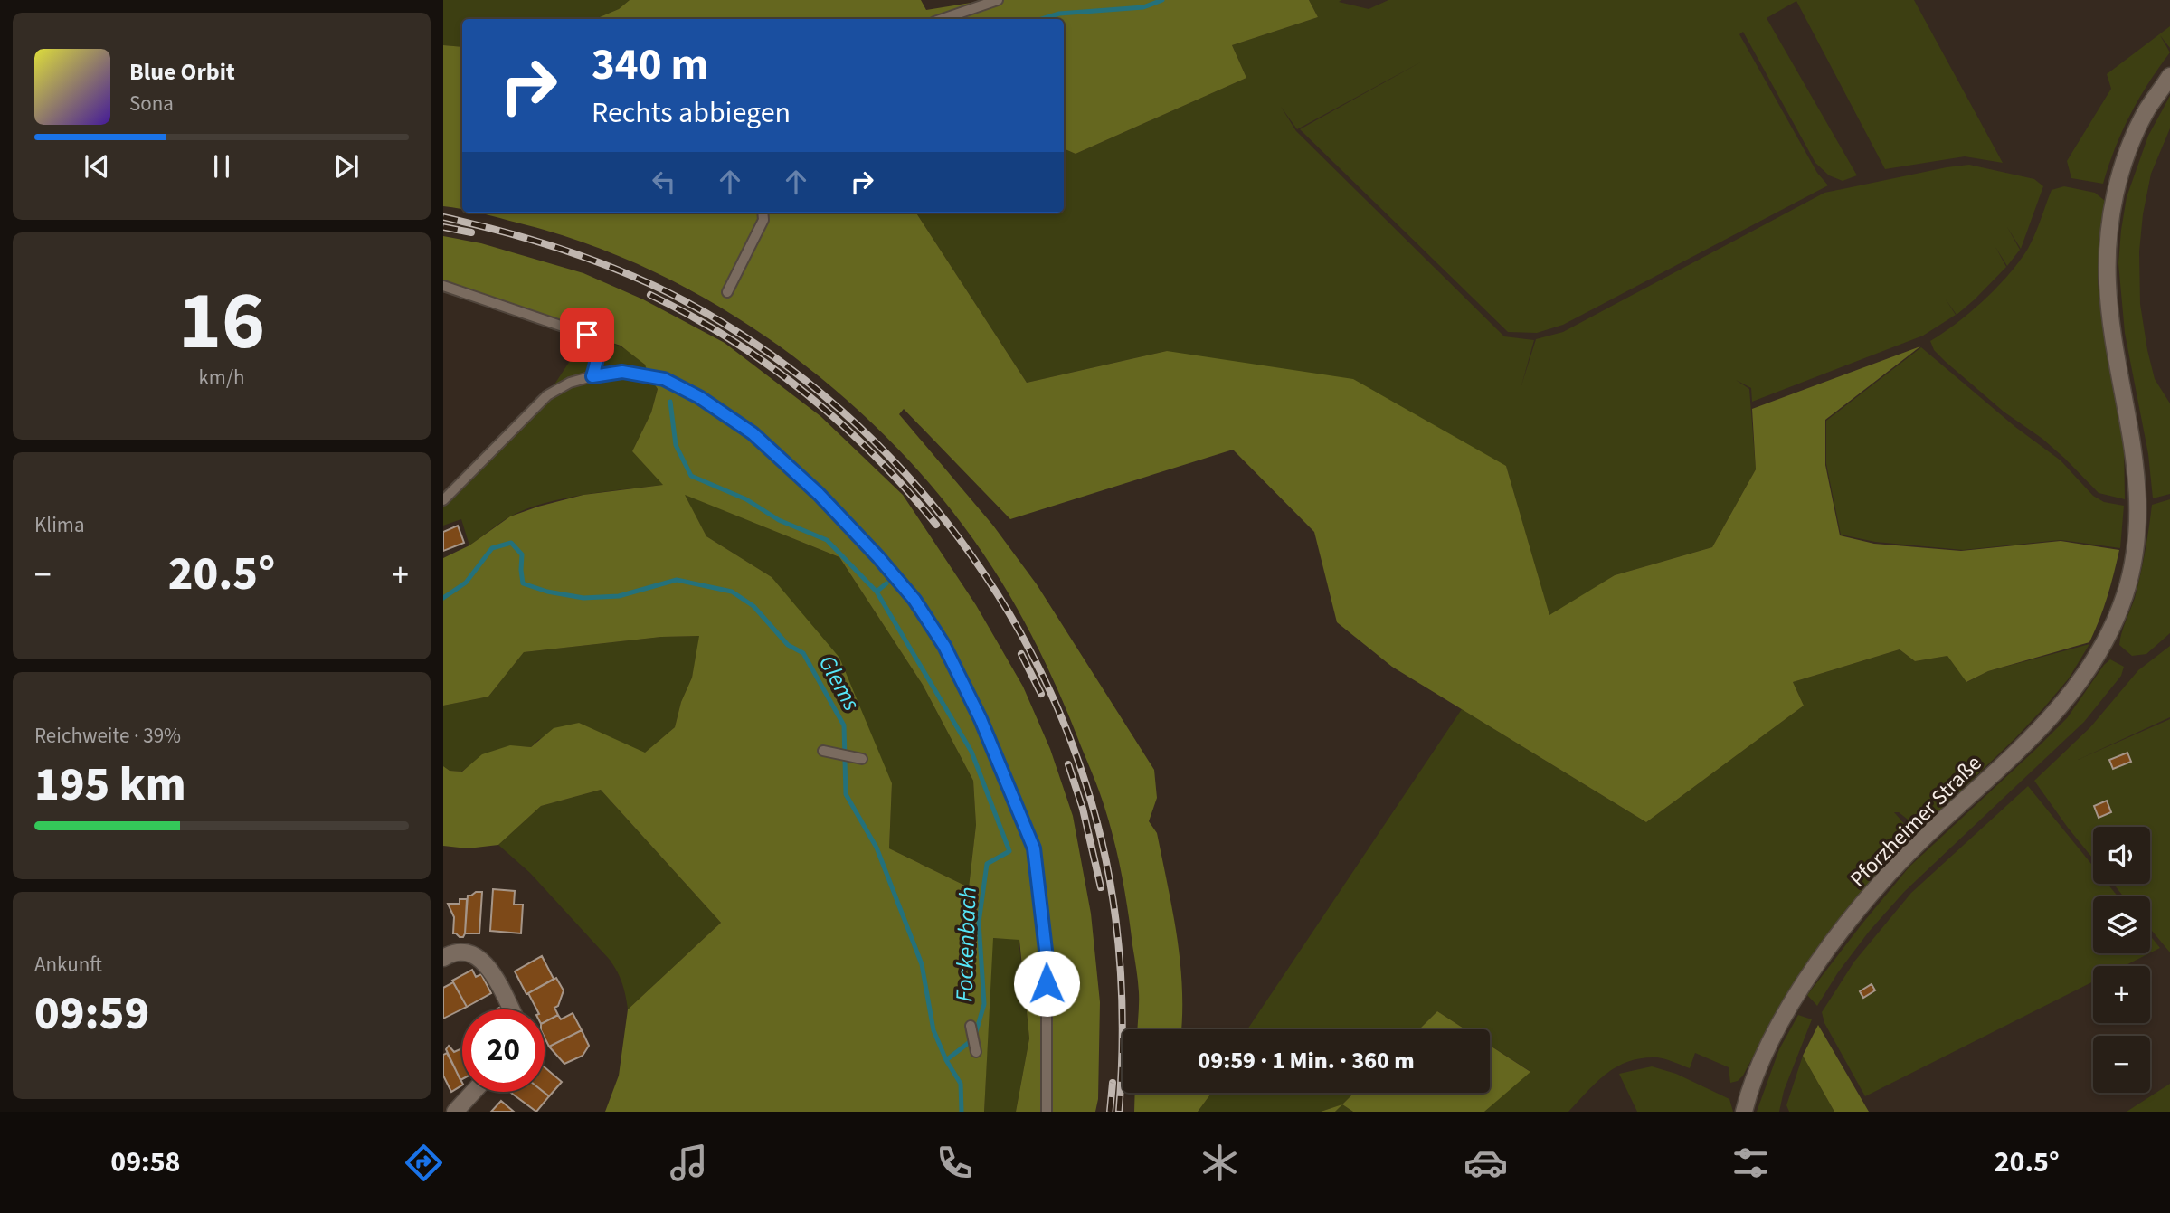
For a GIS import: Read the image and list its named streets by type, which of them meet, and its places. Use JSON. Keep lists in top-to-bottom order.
{
  "streets": {
    "street": ["Pforzheimer Straße"]
  },
  "water": ["Glems", "Fockenbach"],
  "page": {
    "turn": ["340 m", "Rechts abbiegen"],
    "song": ["Blue Orbit", "Sona"],
    "tile": [
      ["16", "km/h"],
      "Klima",
      ["Reichweite · 39%", "195 km"],
      ["Ankunft", "09:59"]
    ],
    "heat": ["−", "20.5°", "+"],
    "map_buttons": ["+", "−"],
    "limit": "20",
    "trip": "09:59 · 1 Min. · 360 m",
    "tabs": ["09:58", "20.5°"]
  }
}
